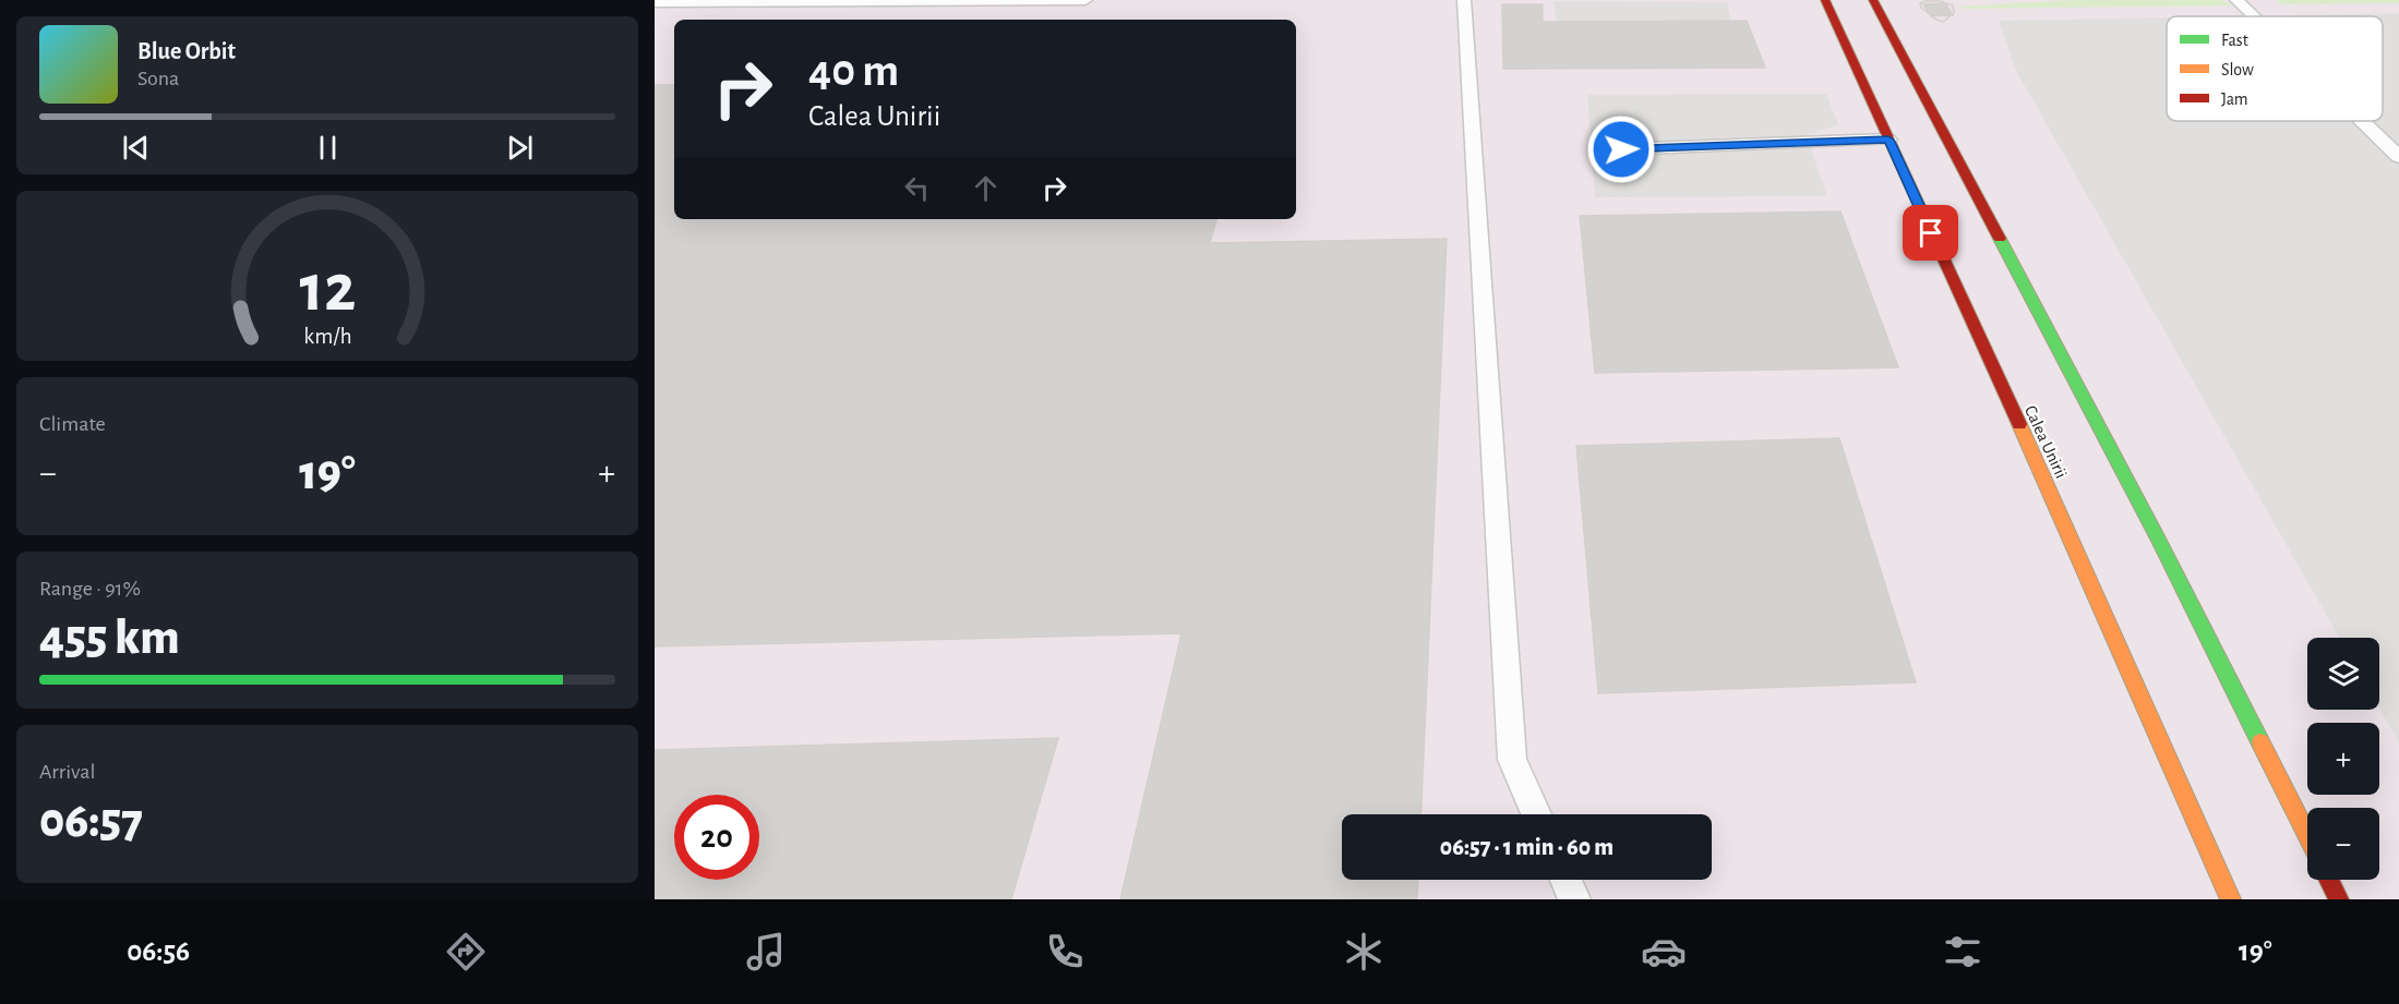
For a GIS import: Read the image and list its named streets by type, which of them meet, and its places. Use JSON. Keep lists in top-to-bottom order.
{
  "streets": {
    "main road": ["Calea Unirii"]
  },
  "legend": ["Fast", "Slow", "Jam"],
  "page": {
    "turn": ["40 m", "Calea Unirii"],
    "song": ["Blue Orbit", "Sona"],
    "tile": [
      "Climate",
      ["Range · 91%", "455 km"],
      ["Arrival", "06:57"]
    ],
    "heat": ["−", "19°", "+"],
    "map_buttons": ["+", "−"],
    "limit": "20",
    "trip": "06:57 · 1 min · 60 m",
    "tabs": ["06:56", "19°"],
    "gauge": ["12", "km/h"]
  }
}
